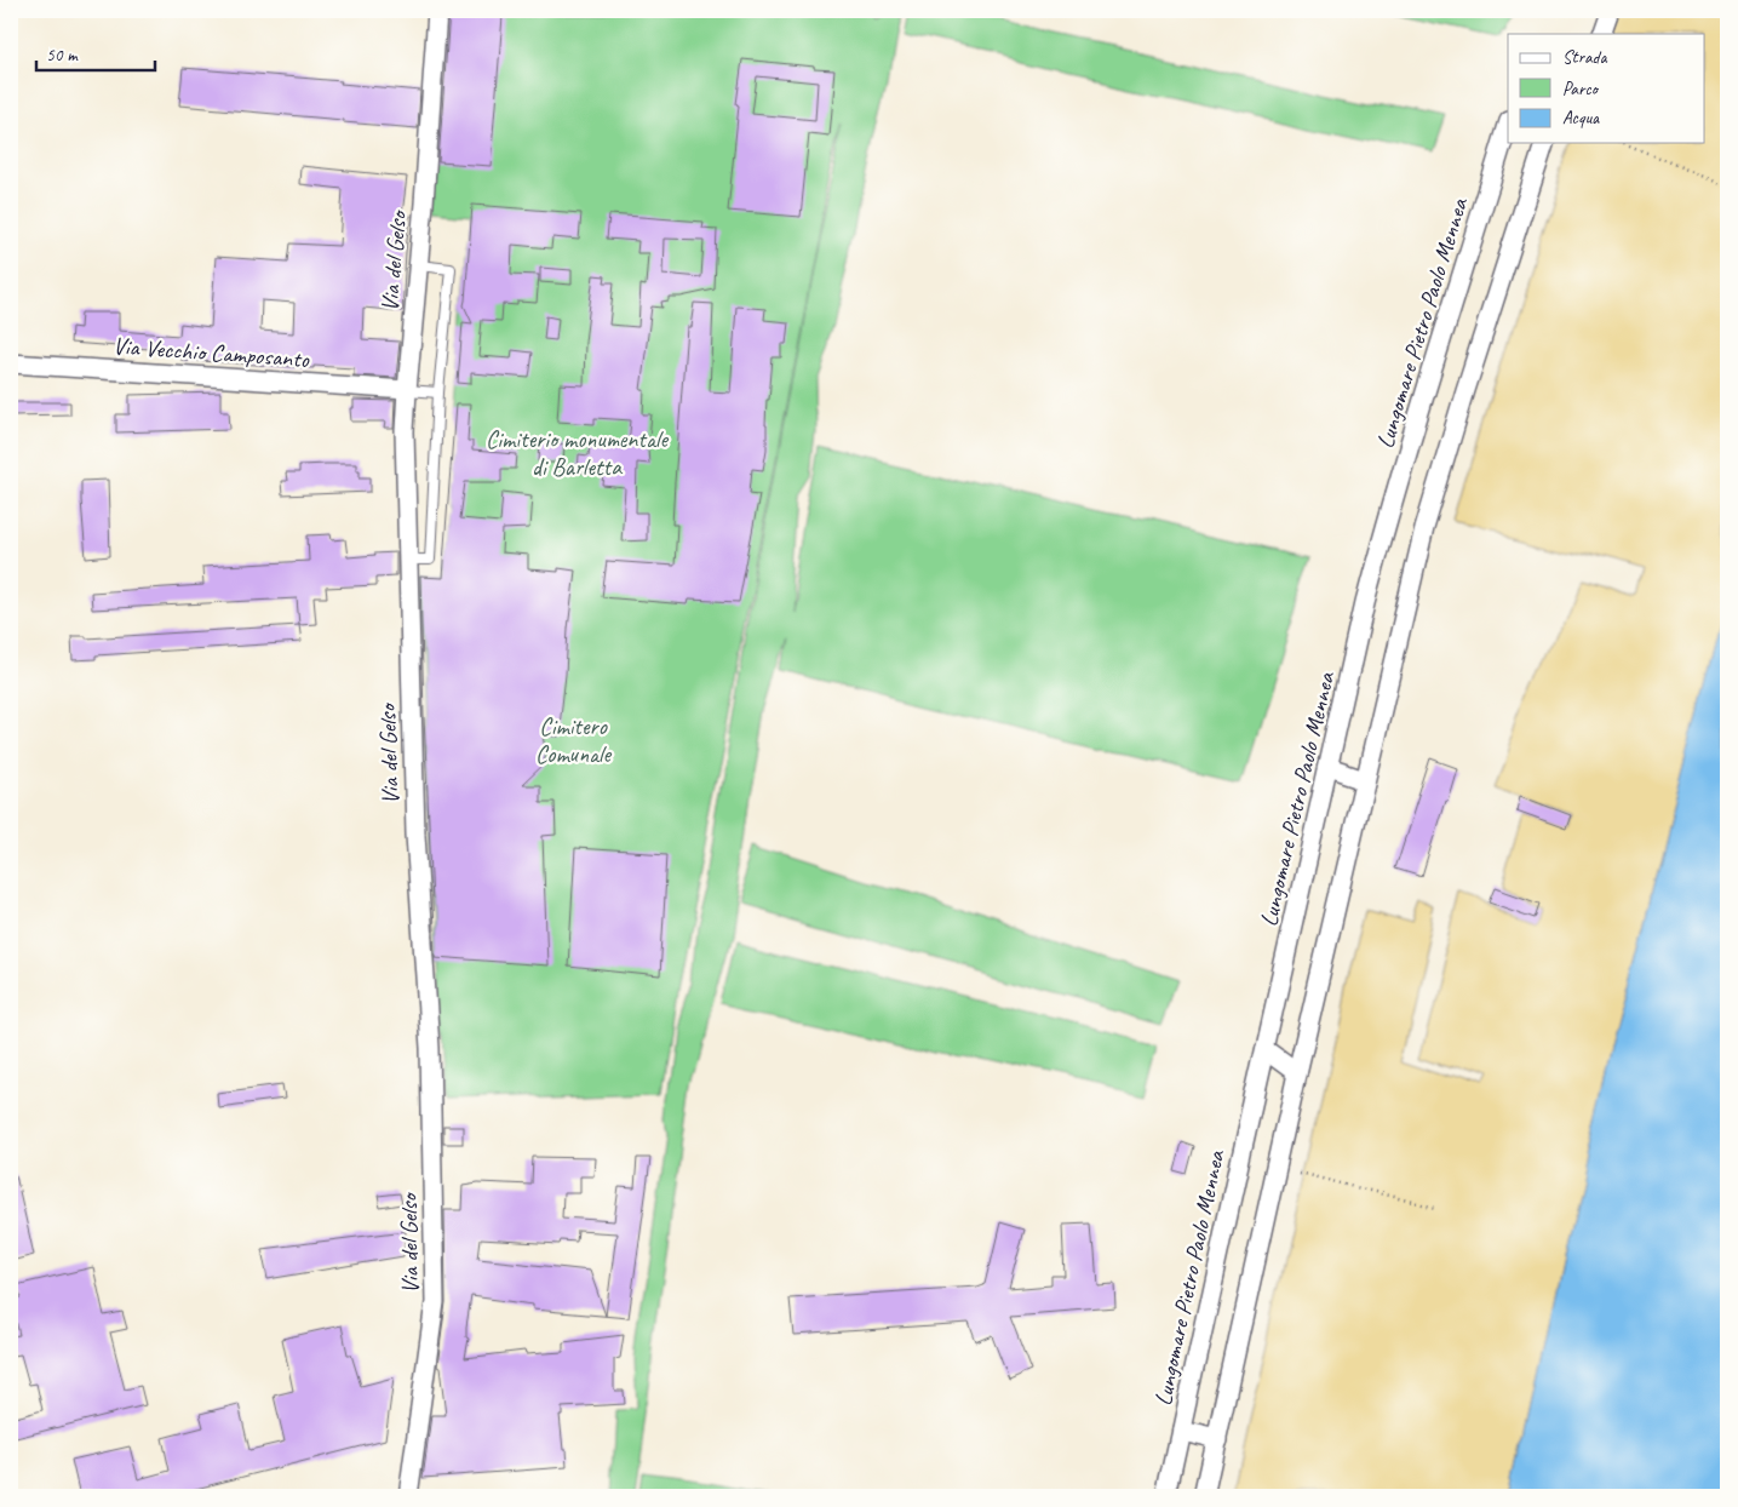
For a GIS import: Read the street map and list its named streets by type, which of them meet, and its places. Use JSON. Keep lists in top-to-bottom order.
{
  "streets": {
    "street": ["Via del Gelso", "Lungomare Pietro Paolo Mennea", "Via Vecchio Camposanto"]
  },
  "crossings": [
    ["Via del Gelso", "Via Vecchio Camposanto"]
  ],
  "parks": ["Cimiterio monumentale di Barletta", "Cimitero Comunale"],
  "legend": ["Strada", "Parco", "Acqua"],
  "scale_bar": "50 m"
}
